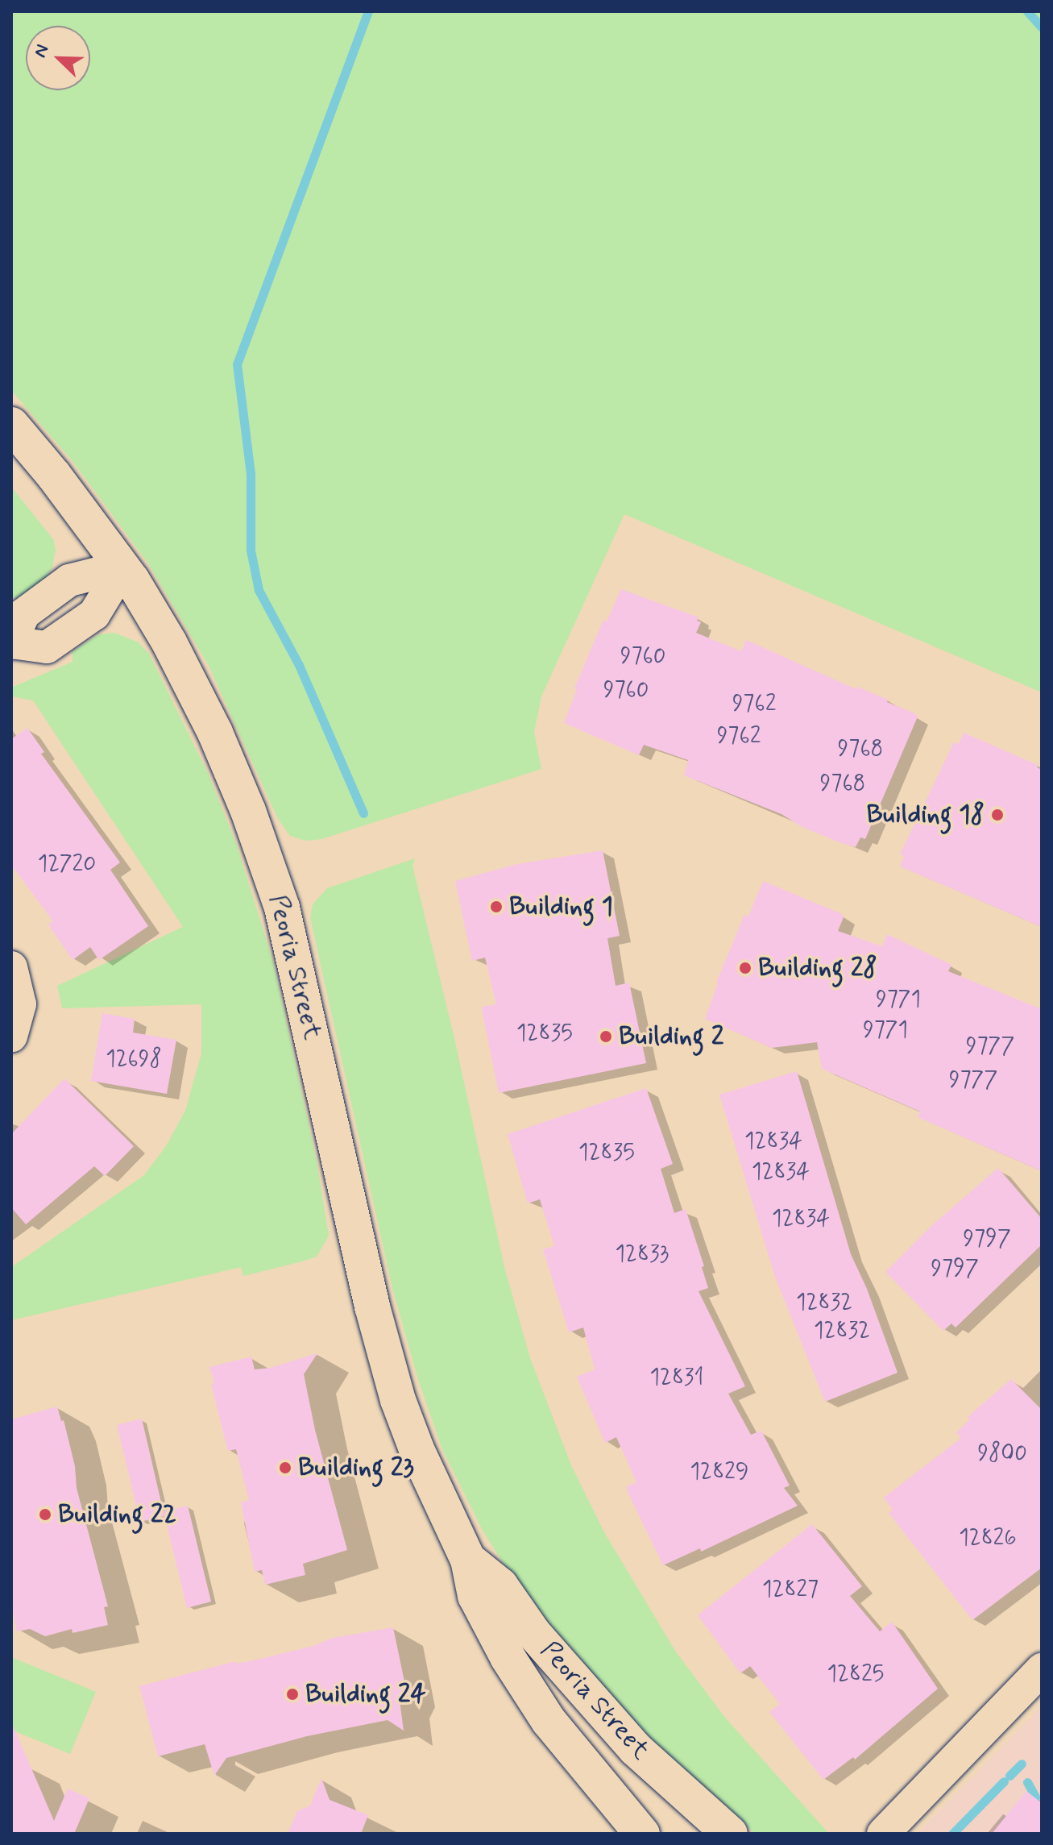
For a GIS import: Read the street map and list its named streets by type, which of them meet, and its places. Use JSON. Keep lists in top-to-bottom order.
{
  "streets": {
    "main road": ["Peoria Street"]
  },
  "places": [
    "Building 18",
    "Building 1",
    "Building 28",
    "Building 2",
    "Building 23",
    "Building 22",
    "Building 24"
  ],
  "house_numbers": [
    "9760",
    "9760",
    "9762",
    "9762",
    "9768",
    "9768",
    "12720",
    "9771",
    "9771",
    "12835",
    "9777",
    "12698",
    "9777",
    "12834",
    "12835",
    "12834",
    "12834",
    "9797",
    "12833",
    "9797",
    "12832",
    "12832",
    "12831",
    "9800",
    "12829",
    "12826",
    "12827",
    "12825"
  ],
  "north": "top left"
}
